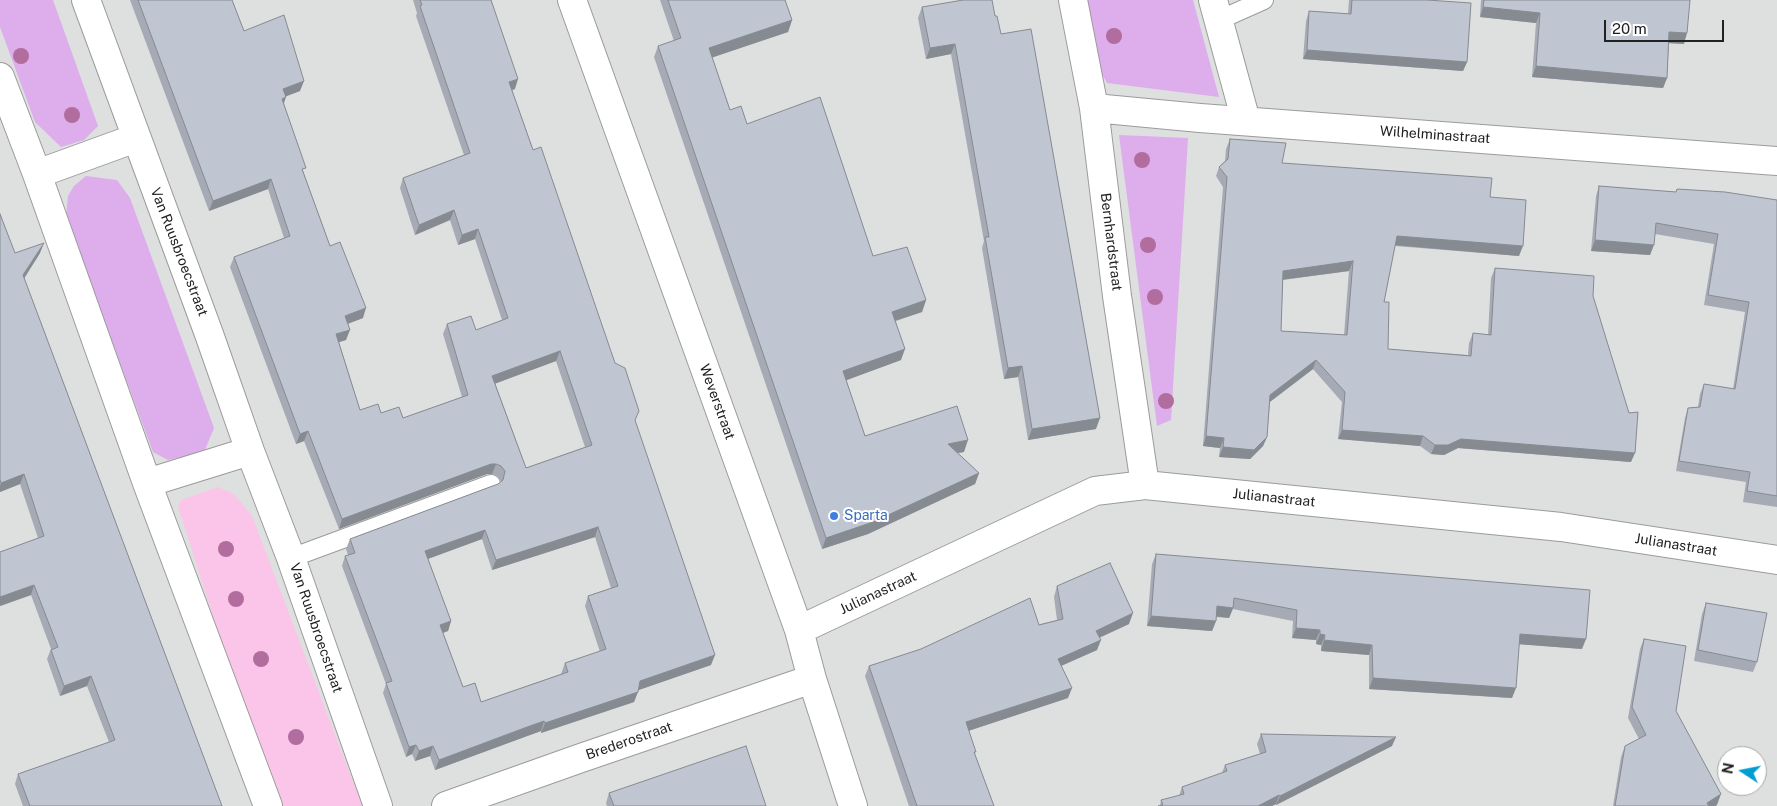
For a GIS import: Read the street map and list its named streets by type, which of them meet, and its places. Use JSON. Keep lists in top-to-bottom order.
{
  "streets": {
    "street": [
      "Wilhelminastraat",
      "Bernhardstraat",
      "Van Ruusbroecstraat",
      "Weverstraat",
      "Julianastraat",
      "Brederostraat"
    ]
  },
  "crossings": [
    ["Wilhelminastraat", "Bernhardstraat"],
    ["Bernhardstraat", "Julianastraat"],
    ["Weverstraat", "Julianastraat"],
    ["Weverstraat", "Brederostraat"]
  ],
  "places": ["Sparta"],
  "scale_bar": "20 m",
  "north": "left"
}
